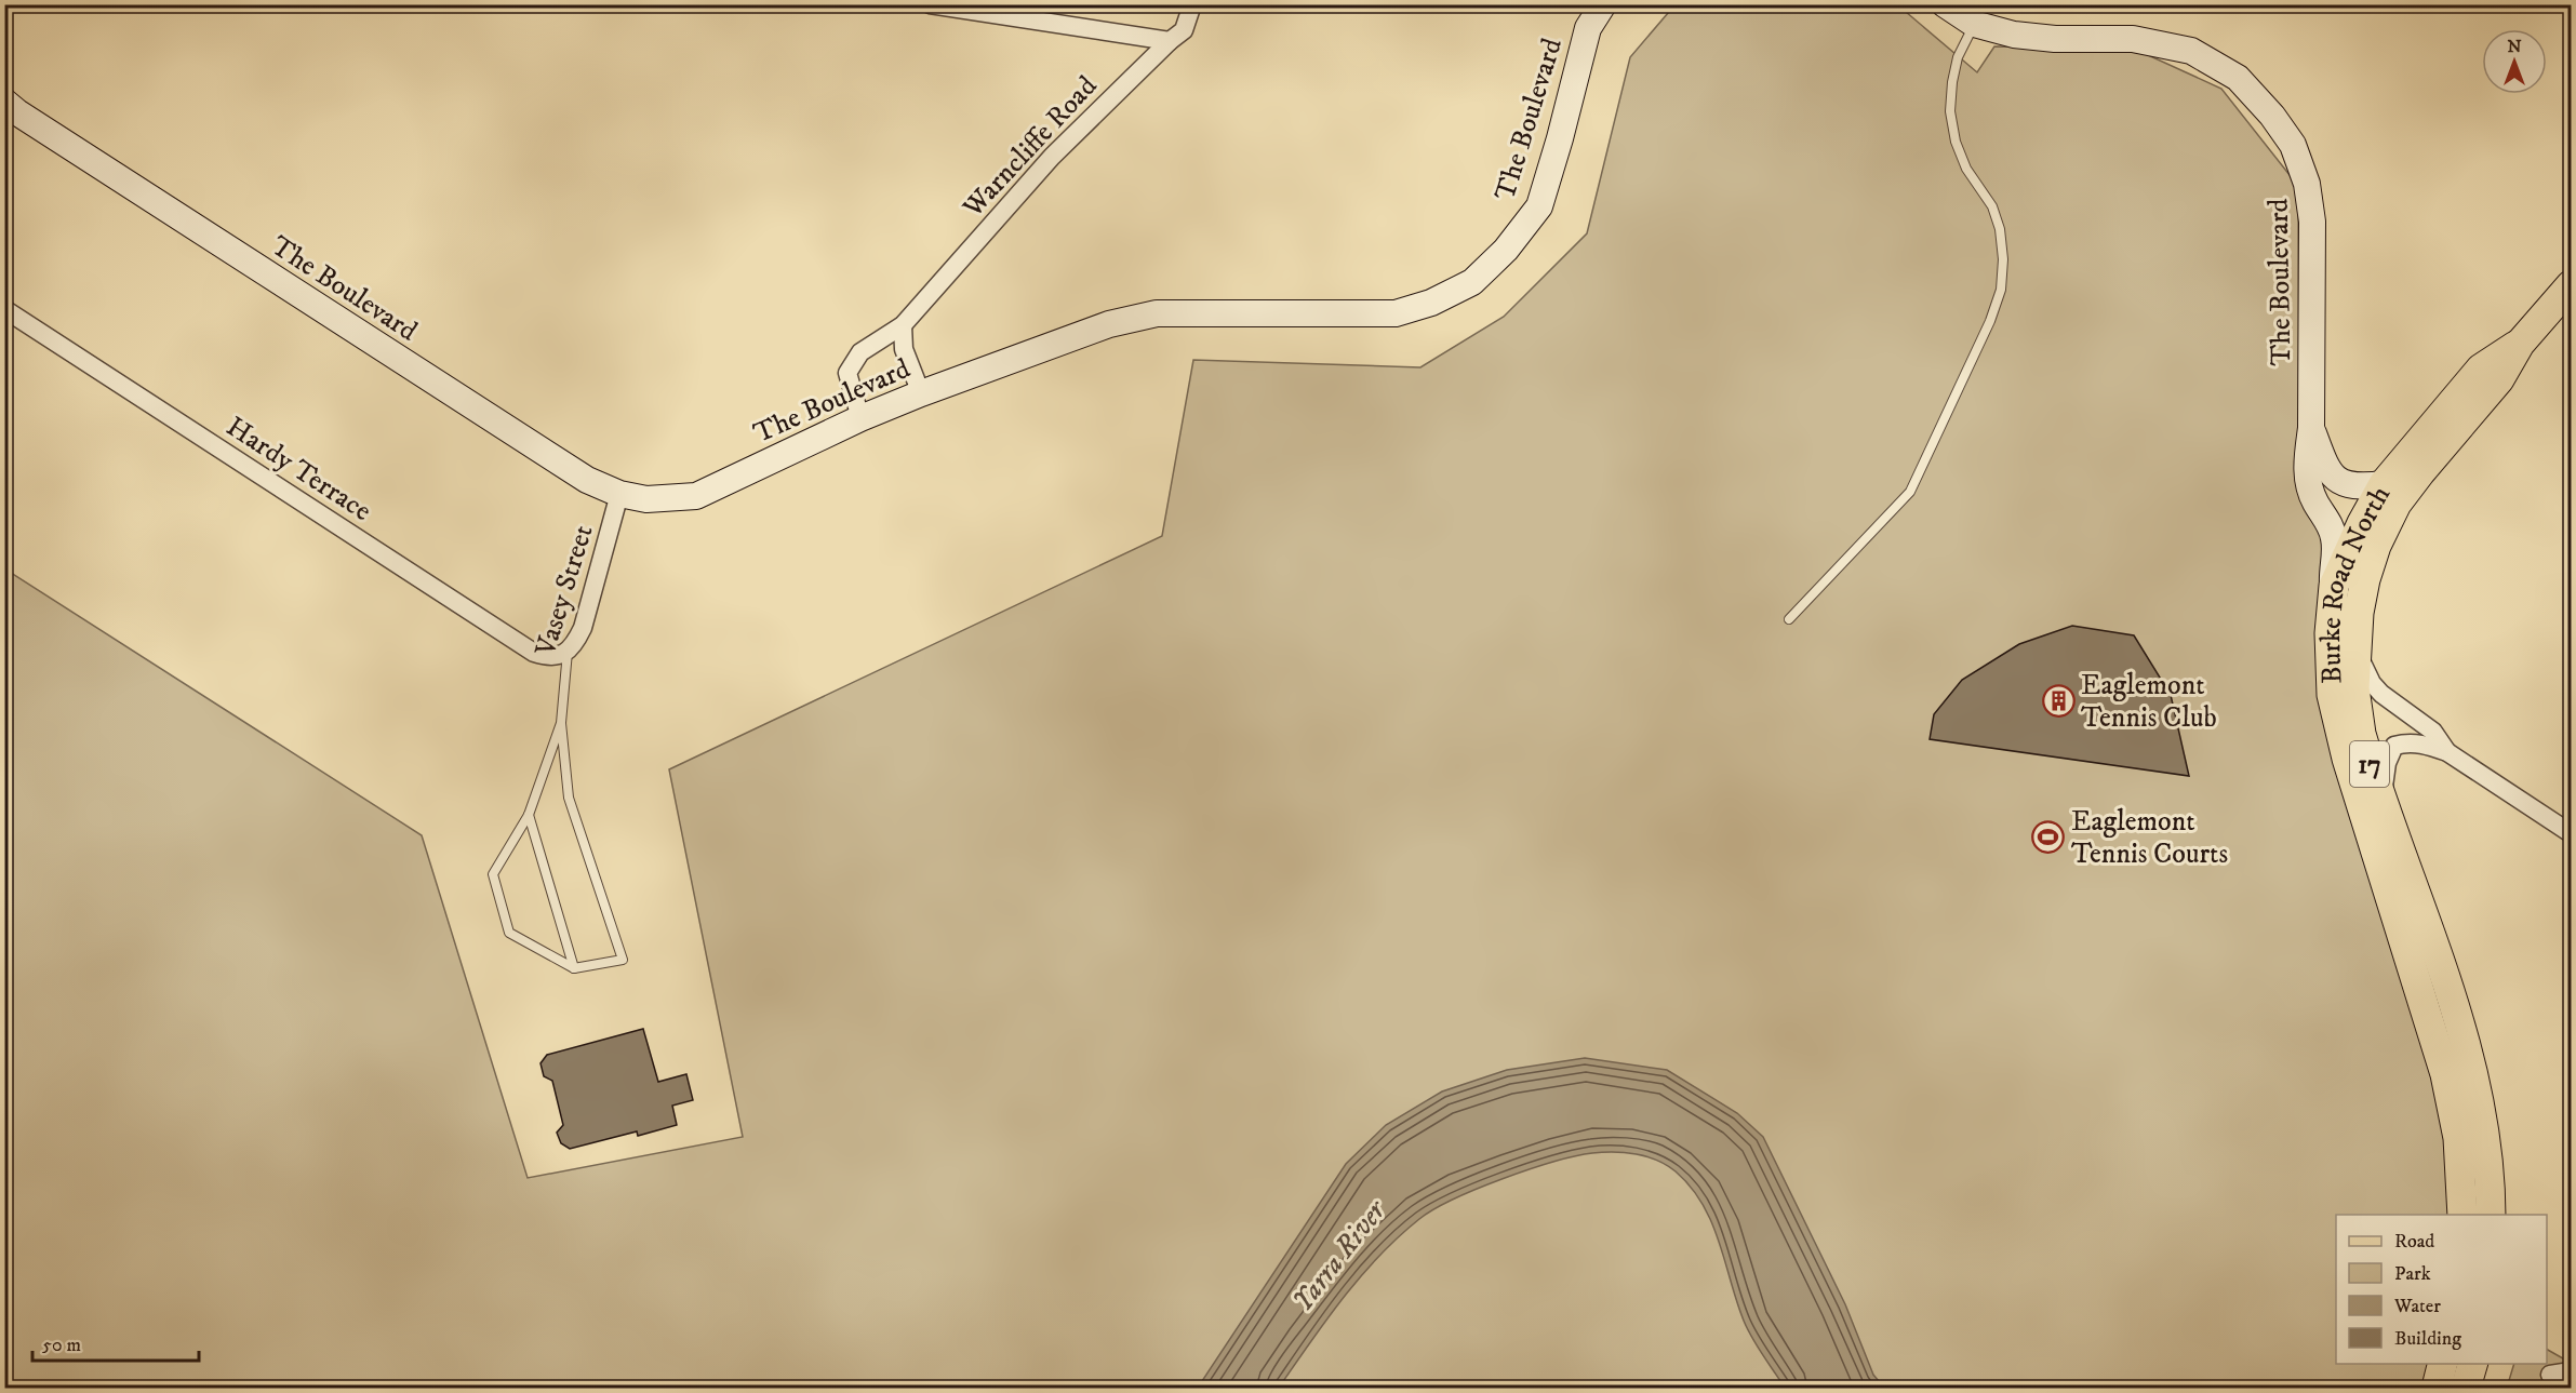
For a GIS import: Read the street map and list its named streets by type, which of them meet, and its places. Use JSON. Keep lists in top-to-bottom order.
{
  "streets": {
    "main road": ["Burke Road North", "17"],
    "street": [
      "The Boulevard",
      "Warncliffe Road",
      "Hardy Terrace",
      "Vasey Street"
    ]
  },
  "crossings": [
    ["The Boulevard", "Warncliffe Road"],
    ["The Boulevard", "Burke Road North"],
    ["The Boulevard", "Vasey Street"],
    ["Hardy Terrace", "Vasey Street"]
  ],
  "water": ["Yarra River"],
  "places": {
    "building": ["Eaglemont Tennis Club"],
    "sports": ["Eaglemont Tennis Courts"]
  },
  "legend": [
    "Road",
    "Park",
    "Water",
    "Building"
  ],
  "scale_bar": "50 m",
  "north": "top"
}
